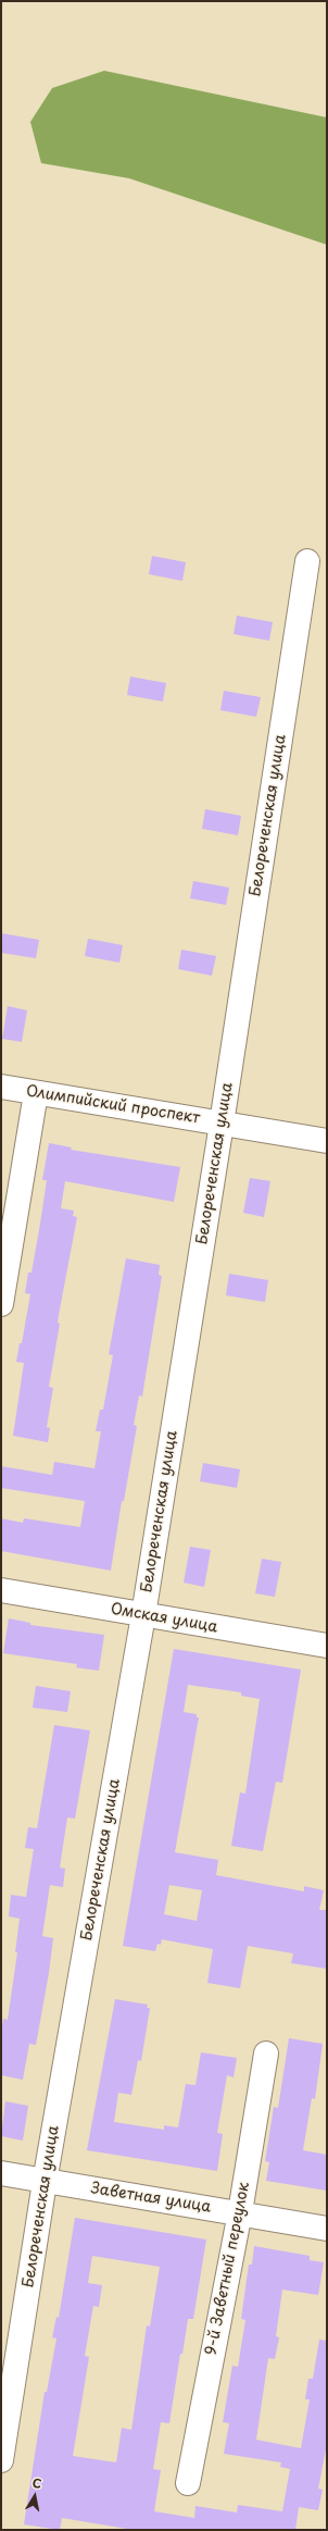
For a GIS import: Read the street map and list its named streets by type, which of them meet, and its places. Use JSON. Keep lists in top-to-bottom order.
{
  "streets": {
    "street": [
      "Белореченская улица",
      "Олимпийский проспект",
      "Омская улица",
      "Заветная улица",
      "9-й Заветный переулок"
    ]
  },
  "crossings": [
    ["Белореченская улица", "Олимпийский проспект"],
    ["Белореченская улица", "Омская улица"],
    ["Белореченская улица", "Заветная улица"],
    ["Заветная улица", "9-й Заветный переулок"]
  ],
  "north": "top"
}
